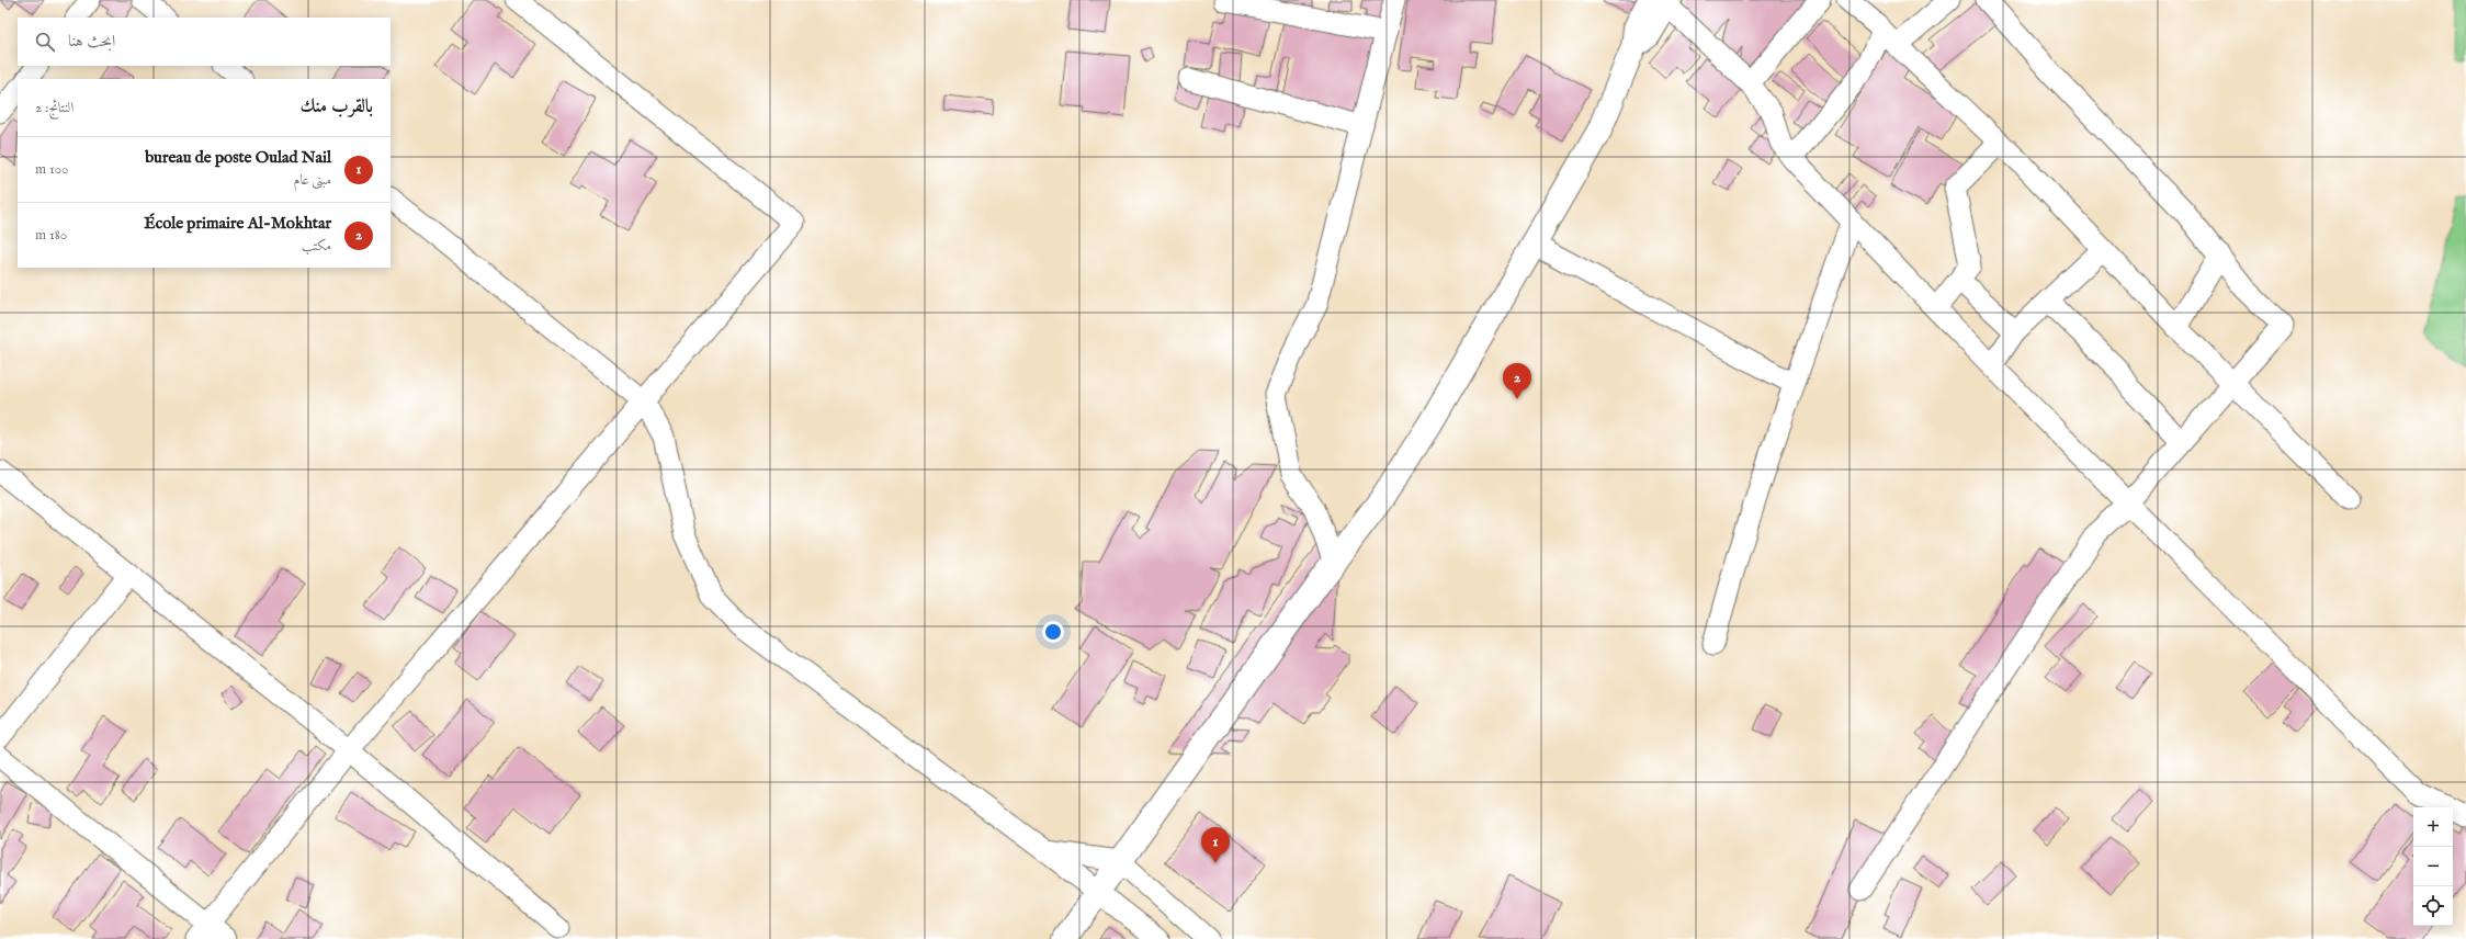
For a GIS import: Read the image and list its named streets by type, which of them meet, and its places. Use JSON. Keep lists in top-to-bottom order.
{
  "page": {
    "search": "ابحث هنا",
    "heading": ["بالقرب منك", "النتائج: 2"],
    "list": [
      {
        "mark": "1",
        "name": "bureau de poste Oulad Nail",
        "note": "مبنى عام",
        "value": "100 m"
      },
      {
        "mark": "2",
        "name": "École primaire Al-Mokhtar",
        "note": "مكتب",
        "value": "180 m"
      }
    ],
    "pins": ["2", "1"],
    "map_buttons": ["+", "−"]
  }
}
